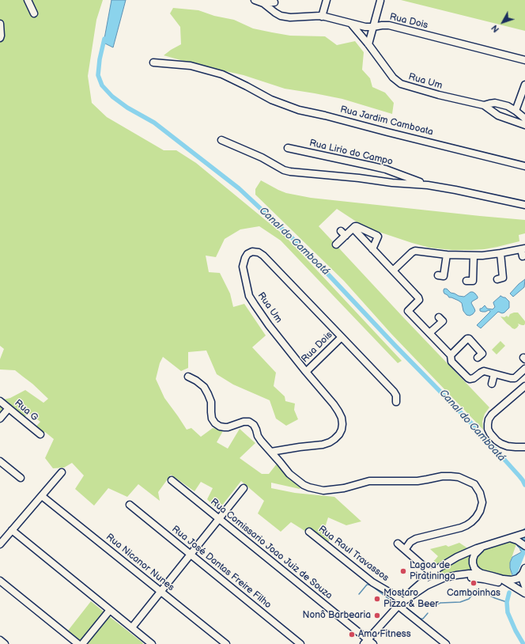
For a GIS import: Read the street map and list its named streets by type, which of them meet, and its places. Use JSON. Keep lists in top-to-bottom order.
{
  "streets": {
    "street": [
      "Rua Dois",
      "Rua Um",
      "Rua Jardim Camboata",
      "Rua Lirio do Campo",
      "Rua G",
      "Rua Comissario Joao Juiz de Souza",
      "Rua Raul Travassos",
      "Rua Nicanor Nunes",
      "Rua José Dantas Freire Filho"
    ]
  },
  "crossings": [
    ["Rua Dois", "Rua Um"]
  ],
  "water": ["Canal do Camboatá"],
  "places": [
    "Lagoa de Piratininga",
    "Camboinhas",
    "Mostaro Pizza & Beer",
    "Nonô Barbearia",
    "Ama Fitness"
  ],
  "north": "bottom left"
}
